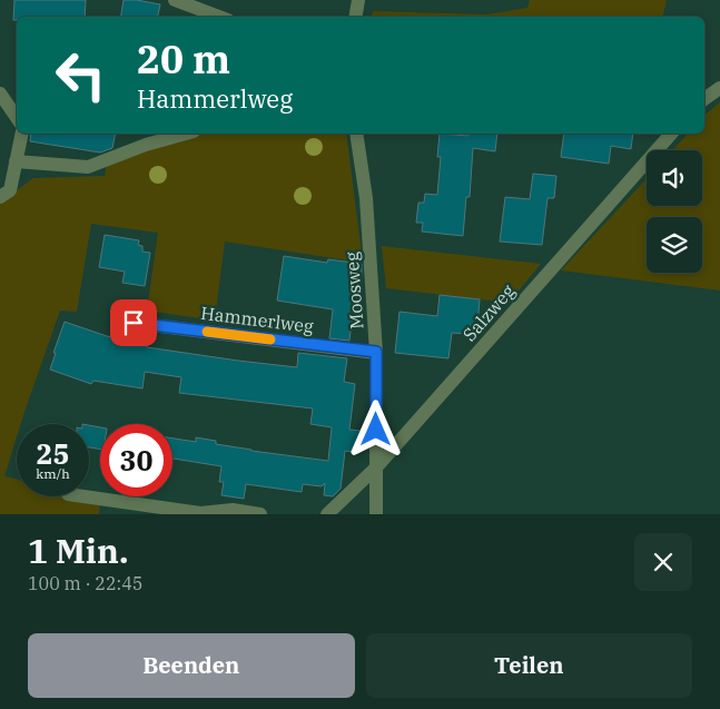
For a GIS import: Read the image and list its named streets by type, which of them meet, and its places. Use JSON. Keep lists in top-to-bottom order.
{
  "streets": {
    "street": ["Moosweg", "Salzweg", "Hammerlweg"]
  },
  "crossings": [
    ["Moosweg", "Salzweg"],
    ["Moosweg", "Hammerlweg"]
  ],
  "page": {
    "turn": ["20 m", "Hammerlweg"],
    "speed": "25 km/h",
    "limit": "30",
    "heading": ["1 Min.", "100 m · 22:45"],
    "buttons": ["Beenden", "Teilen"]
  }
}
